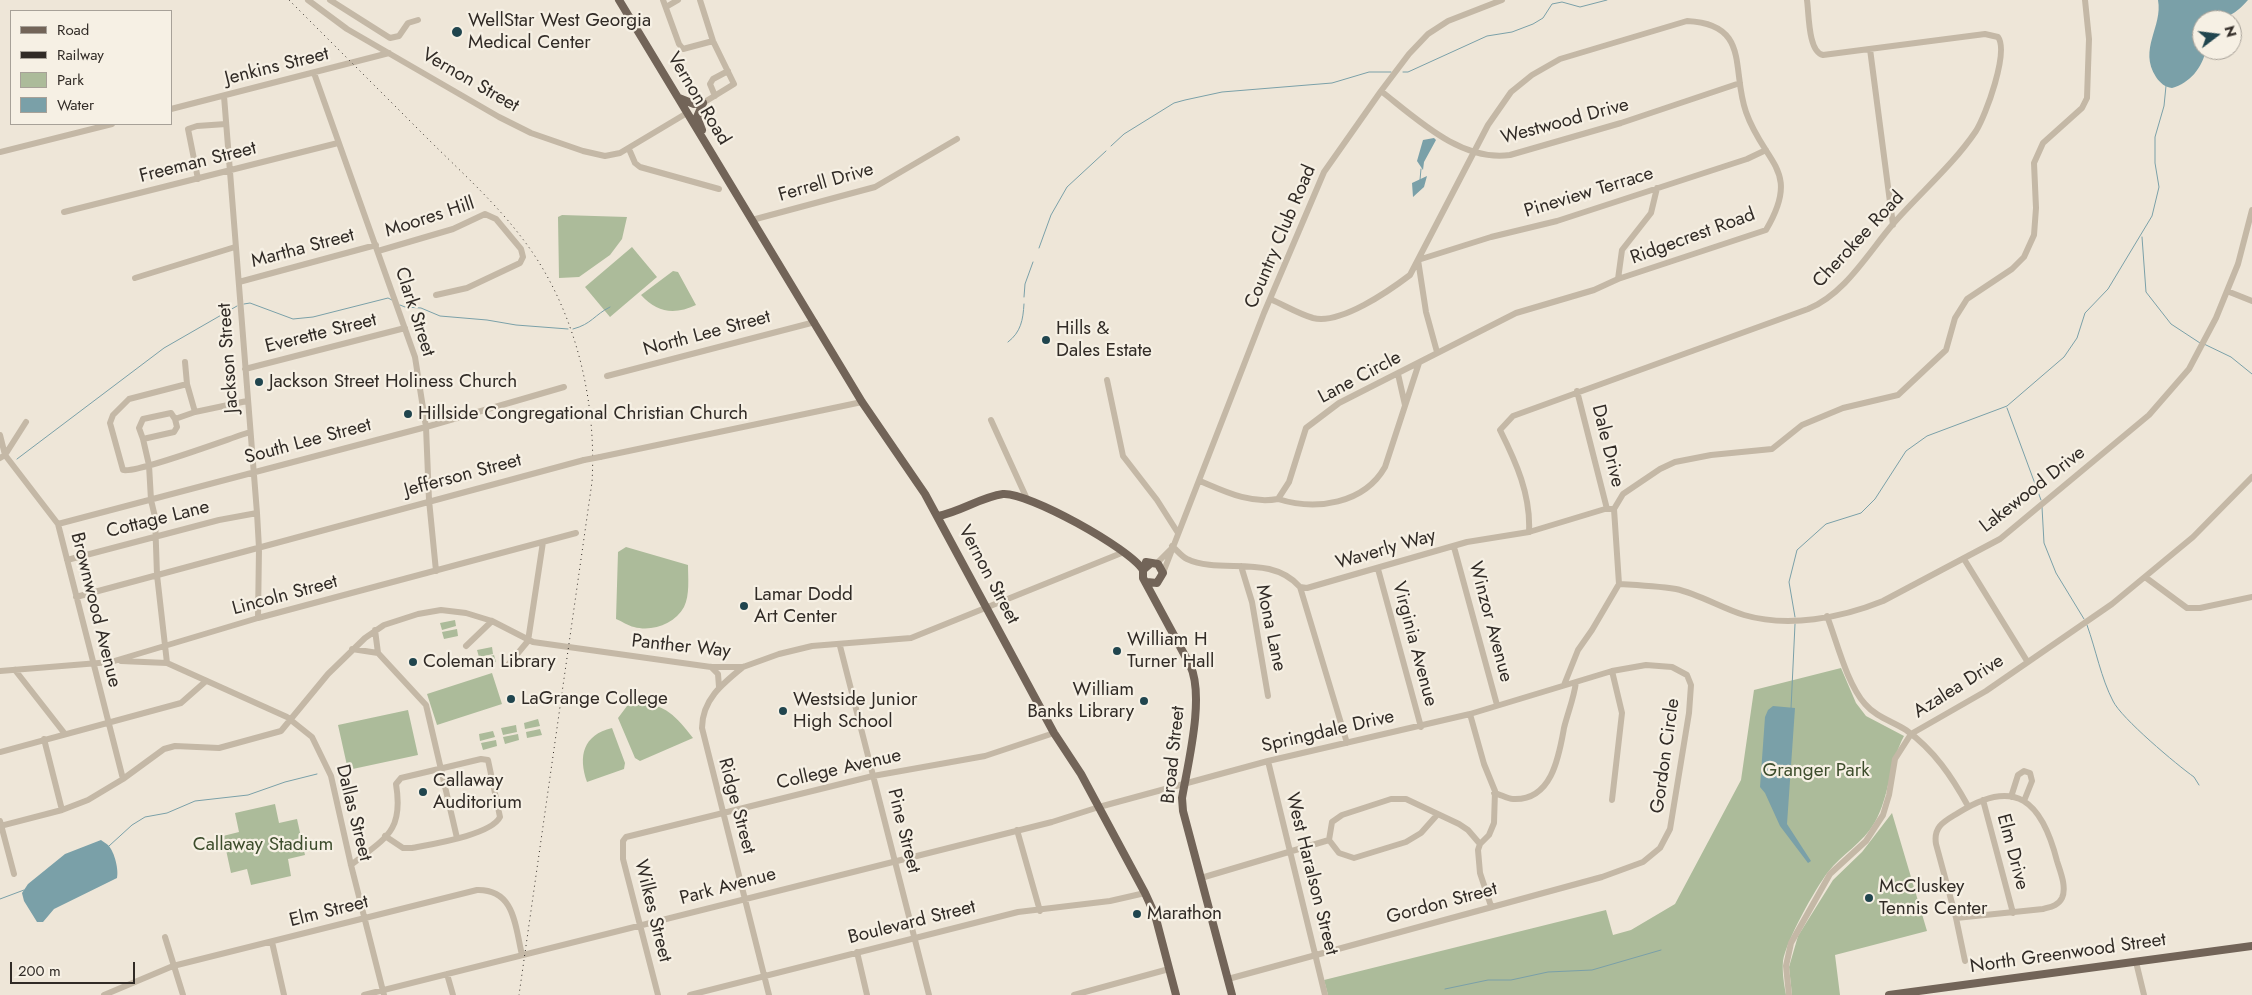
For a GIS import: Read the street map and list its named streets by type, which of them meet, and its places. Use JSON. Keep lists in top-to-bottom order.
{
  "streets": {
    "main road": [
      "Vernon Street",
      "Vernon Road",
      "Broad Street",
      "North Greenwood Street"
    ],
    "street": [
      "Jenkins Street",
      "Westwood Drive",
      "Freeman Street",
      "Ferrell Drive",
      "Pineview Terrace",
      "Moores Hill",
      "Country Club Road",
      "Ridgecrest Road",
      "Cherokee Road",
      "Martha Street",
      "Clark Street",
      "Everette Street",
      "North Lee Street",
      "Jackson Street",
      "Lane Circle",
      "South Lee Street",
      "Dale Drive",
      "Jefferson Street",
      "Lakewood Drive",
      "Cottage Lane",
      "Waverly Way",
      "Lincoln Street",
      "Brownwood Avenue",
      "Winzor Avenue",
      "Mona Lane",
      "Virginia Avenue",
      "Panther Way",
      "Azalea Drive",
      "Springdale Drive",
      "Gordon Circle",
      "College Avenue",
      "Ridge Street",
      "Dallas Street",
      "Pine Street",
      "Elm Drive",
      "West Haralson Street",
      "Park Avenue",
      "Gordon Street",
      "Wilkes Street",
      "Elm Street",
      "Boulevard Street"
    ]
  },
  "crossings": [
    ["Jenkins Street", "Vernon Street"],
    ["Jenkins Street", "Clark Street"],
    ["Jenkins Street", "Jackson Street"],
    ["Vernon Street", "Vernon Road"],
    ["Vernon Street", "Ferrell Drive"],
    ["Vernon Street", "North Lee Street"],
    ["Vernon Street", "Jefferson Street"],
    ["Vernon Street", "Panther Way"],
    ["Vernon Street", "Springdale Drive"],
    ["Vernon Street", "College Avenue"],
    ["Vernon Street", "Park Avenue"],
    ["Vernon Street", "Boulevard Street"],
    ["Westwood Drive", "Country Club Road"],
    ["Westwood Drive", "Ridgecrest Road"],
    ["Freeman Street", "Clark Street"],
    ["Freeman Street", "Jackson Street"],
    ["Pineview Terrace", "Ridgecrest Road"],
    ["Moores Hill", "Martha Street"],
    ["Moores Hill", "Clark Street"],
    ["Country Club Road", "Ridgecrest Road"],
    ["Country Club Road", "Broad Street"],
    ["Ridgecrest Road", "Lane Circle"],
    ["Cherokee Road", "Dale Drive"],
    ["Cherokee Road", "Waverly Way"],
    ["Martha Street", "Clark Street"],
    ["Martha Street", "Jackson Street"],
    ["Clark Street", "Everette Street"],
    ["Clark Street", "South Lee Street"],
    ["Clark Street", "Jefferson Street"],
    ["Clark Street", "Lincoln Street"],
    ["Everette Street", "Jackson Street"],
    ["Jackson Street", "South Lee Street"],
    ["Jackson Street", "Jefferson Street"],
    ["Jackson Street", "Cottage Lane"],
    ["Jackson Street", "Lincoln Street"],
    ["South Lee Street", "Brownwood Avenue"],
    ["Dale Drive", "Lakewood Drive"],
    ["Dale Drive", "Waverly Way"],
    ["Jefferson Street", "Brownwood Avenue"],
    ["Cottage Lane", "Brownwood Avenue"],
    ["Waverly Way", "Winzor Avenue"],
    ["Waverly Way", "Virginia Avenue"],
    ["Lincoln Street", "Brownwood Avenue"],
    ["Lincoln Street", "Dallas Street"],
    ["Brownwood Avenue", "Panther Way"],
    ["Winzor Avenue", "Springdale Drive"],
    ["Virginia Avenue", "Springdale Drive"],
    ["Panther Way", "Ridge Street"],
    ["Panther Way", "Dallas Street"],
    ["Panther Way", "Pine Street"],
    ["Springdale Drive", "Broad Street"],
    ["Springdale Drive", "Gordon Circle"],
    ["Springdale Drive", "West Haralson Street"],
    ["Springdale Drive", "Park Avenue"],
    ["Broad Street", "Gordon Street"],
    ["Gordon Circle", "Gordon Street"],
    ["College Avenue", "Ridge Street"],
    ["College Avenue", "Pine Street"],
    ["College Avenue", "Wilkes Street"],
    ["Ridge Street", "Park Avenue"],
    ["Ridge Street", "Boulevard Street"],
    ["Dallas Street", "Park Avenue"],
    ["Dallas Street", "Elm Street"],
    ["Pine Street", "Park Avenue"],
    ["Pine Street", "Boulevard Street"],
    ["West Haralson Street", "Gordon Street"],
    ["Park Avenue", "Wilkes Street"],
    ["Park Avenue", "Elm Street"]
  ],
  "parks": ["Granger Park", "Callaway Stadium"],
  "places": [
    "WellStar West Georgia Medical Center",
    "Hills & Dales Estate",
    "Jackson Street Holiness Church",
    "Hillside Congregational Christian Church",
    "Lamar Dodd Art Center",
    "William H Turner Hall",
    "Coleman Library",
    "LaGrange College",
    "William Banks Library",
    "Westside Junior High School",
    "Callaway Auditorium",
    "McCluskey Tennis Center",
    "Marathon"
  ],
  "legend": [
    "Road",
    "Railway",
    "Park",
    "Water"
  ],
  "scale_bar": "200 m",
  "north": "right"
}
